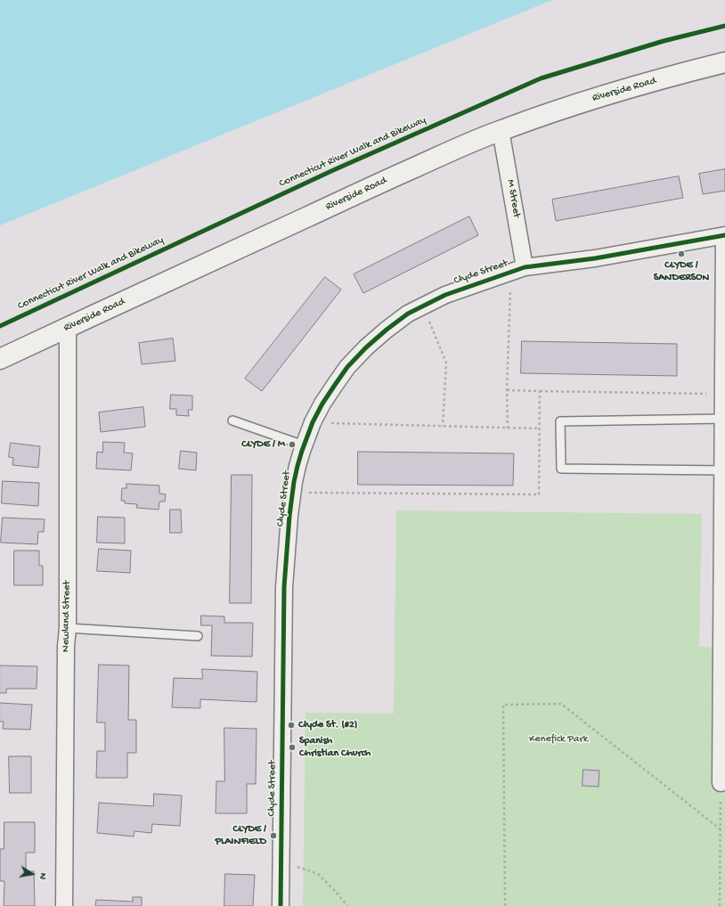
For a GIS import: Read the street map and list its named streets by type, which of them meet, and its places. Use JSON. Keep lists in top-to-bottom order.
{
  "streets": {
    "street": [
      "Riverside Road",
      "M Street",
      "Clyde Street",
      "Newland Street"
    ],
    "cycle path": ["Connecticut River Walk and Bikeway"]
  },
  "crossings": [
    ["Riverside Road", "M Street"],
    ["Riverside Road", "Newland Street"],
    ["M Street", "Clyde Street"]
  ],
  "parks": ["Kenefick Park"],
  "places": [
    "CLYDE / SANDERSON",
    "CLYDE / M",
    "Clyde St. (#2)",
    "Spanish Christian Church",
    "CLYDE / PLAINFIELD"
  ],
  "north": "right"
}
